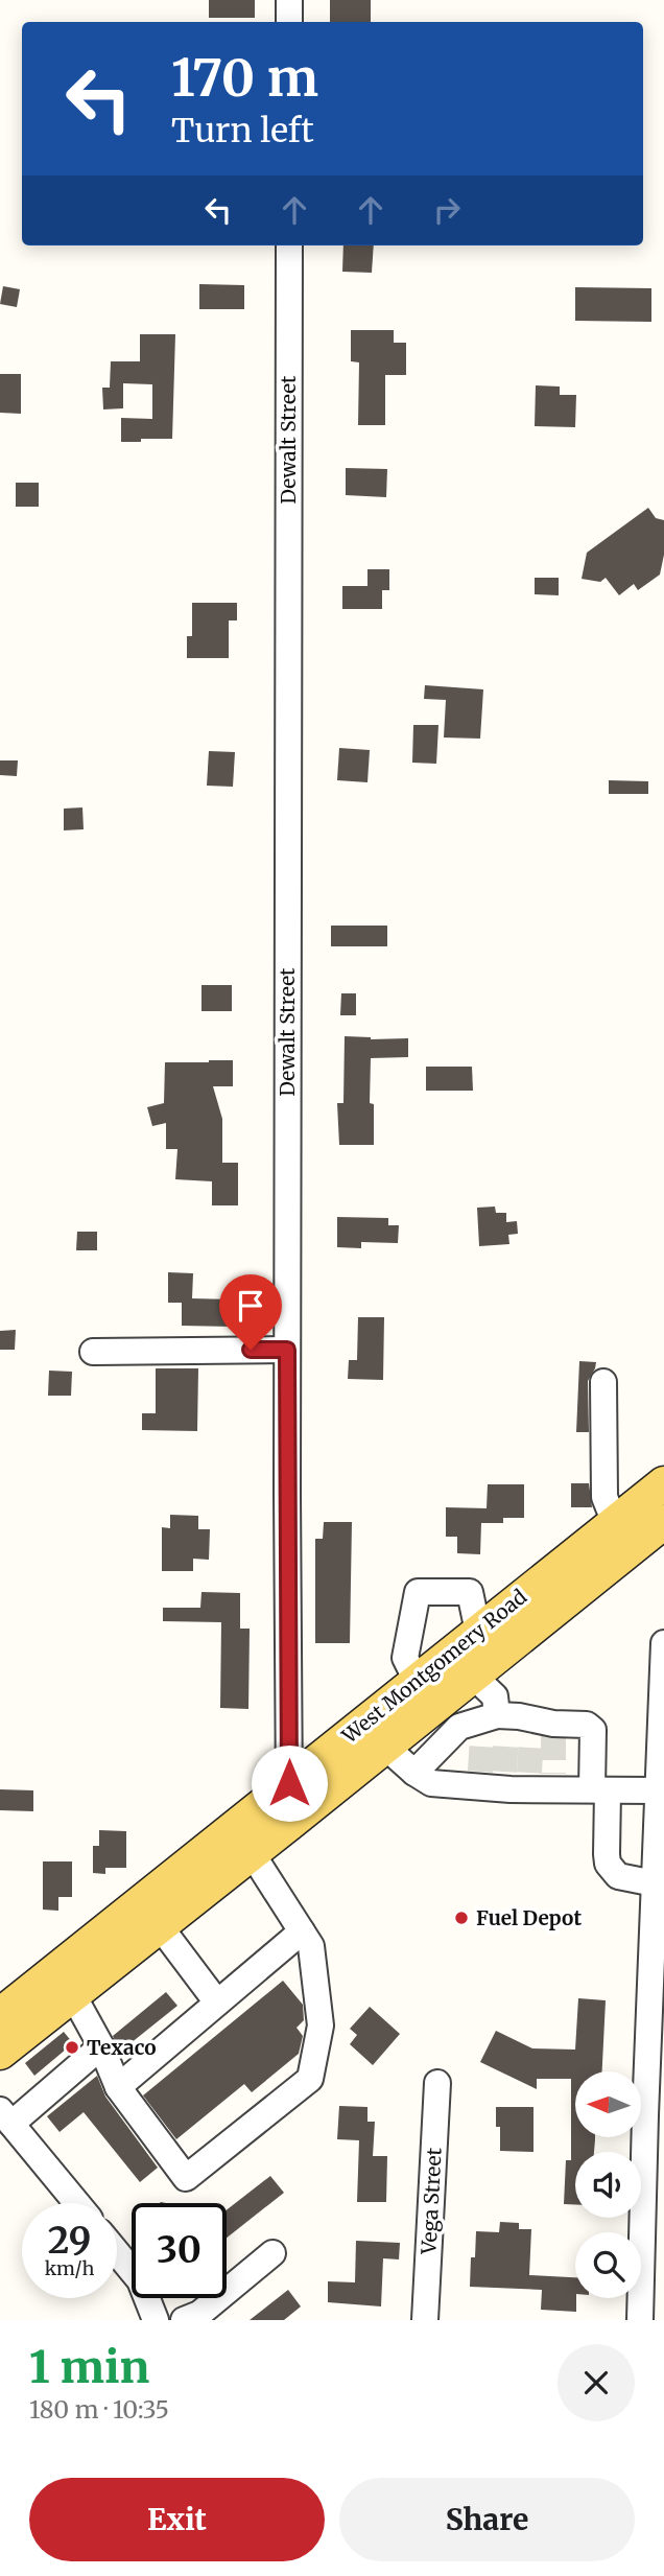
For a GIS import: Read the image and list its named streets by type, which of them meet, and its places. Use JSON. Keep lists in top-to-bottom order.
{
  "streets": {
    "main road": ["West Montgomery Road"],
    "street": ["Dewalt Street", "Vega Street"]
  },
  "crossings": [
    ["Dewalt Street", "West Montgomery Road"]
  ],
  "places": ["Fuel Depot", "Texaco"],
  "north": "left",
  "page": {
    "turn": ["170 m", "Turn left"],
    "speed": "29 km/h",
    "limit": "30",
    "heading": ["1 min", "180 m · 10:35"],
    "buttons": ["Exit", "Share"]
  }
}
